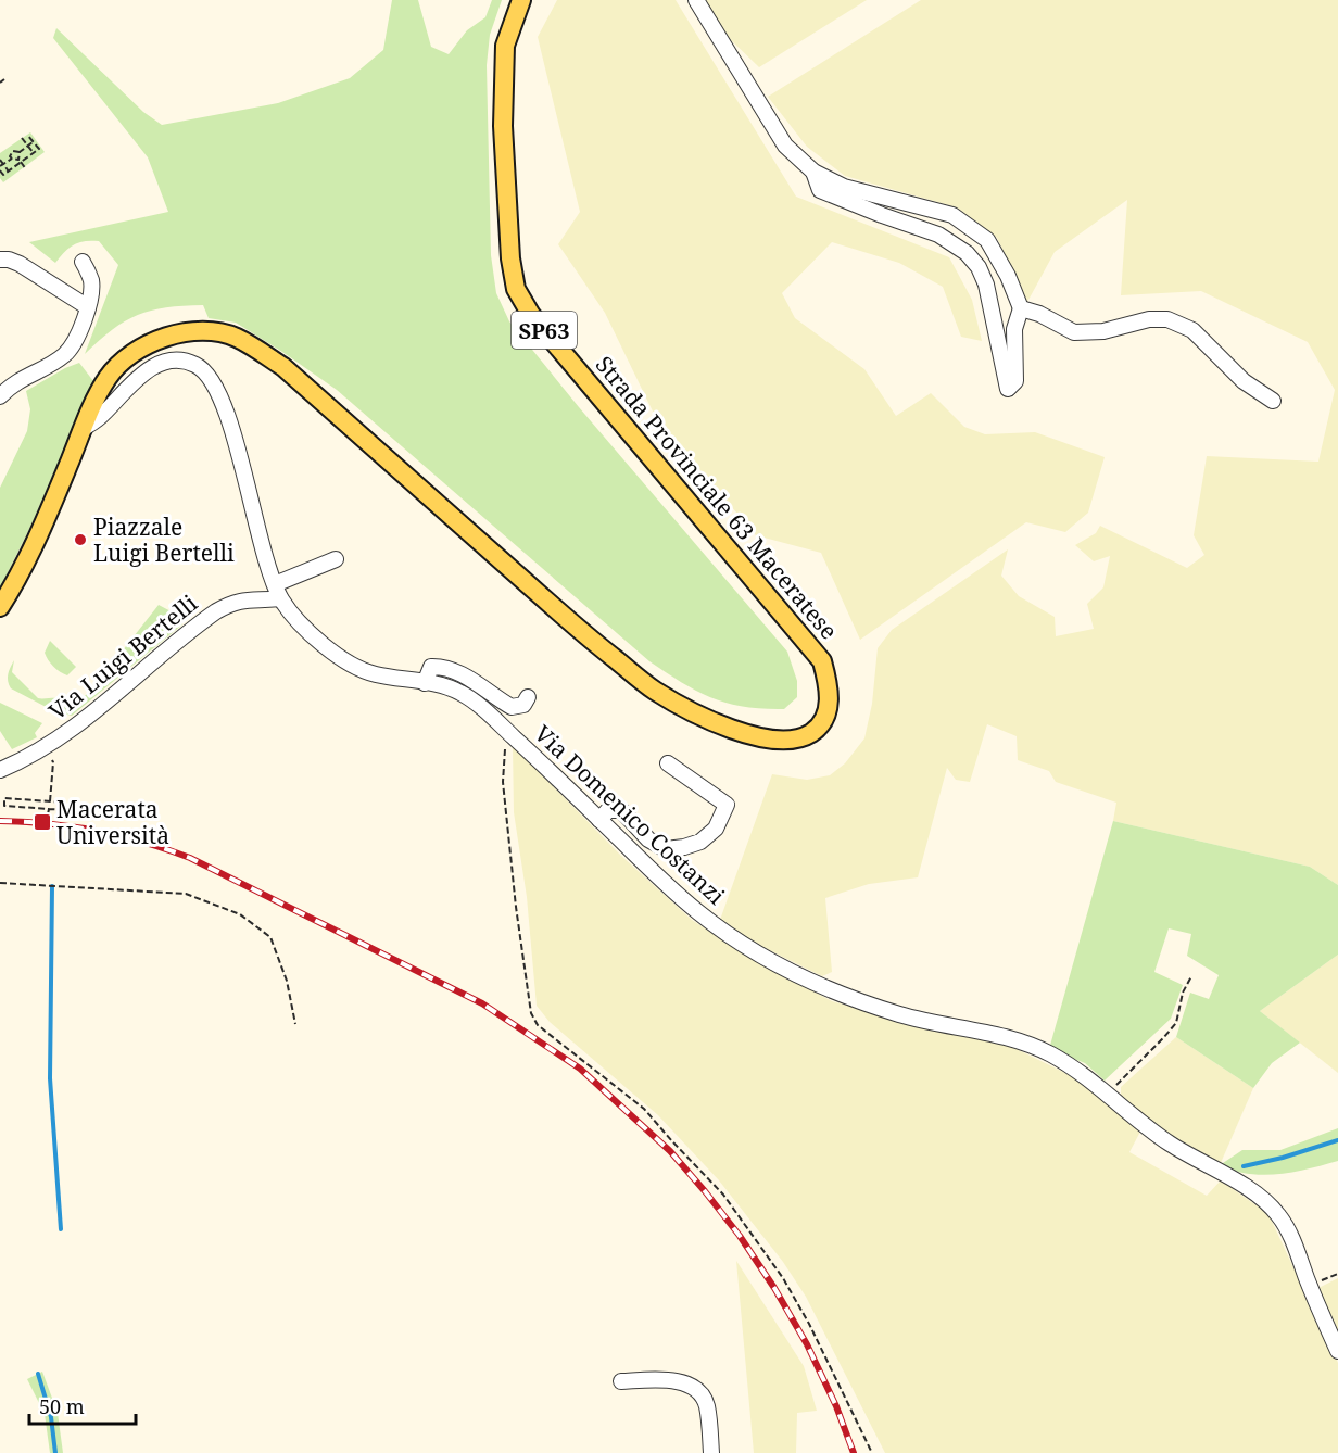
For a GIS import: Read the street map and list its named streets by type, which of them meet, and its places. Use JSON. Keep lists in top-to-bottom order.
{
  "streets": {
    "main road": ["SP63", "Strada Provinciale 63 Maceratese"],
    "street": ["Via Luigi Bertelli", "Via Domenico Costanzi"]
  },
  "crossings": [
    ["Strada Provinciale 63 Maceratese", "Via Domenico Costanzi"],
    ["Via Luigi Bertelli", "Via Domenico Costanzi"]
  ],
  "places": {
    "other": ["Piazzale Luigi Bertelli"],
    "transit": ["Macerata Università"]
  },
  "scale_bar": "50 m"
}
